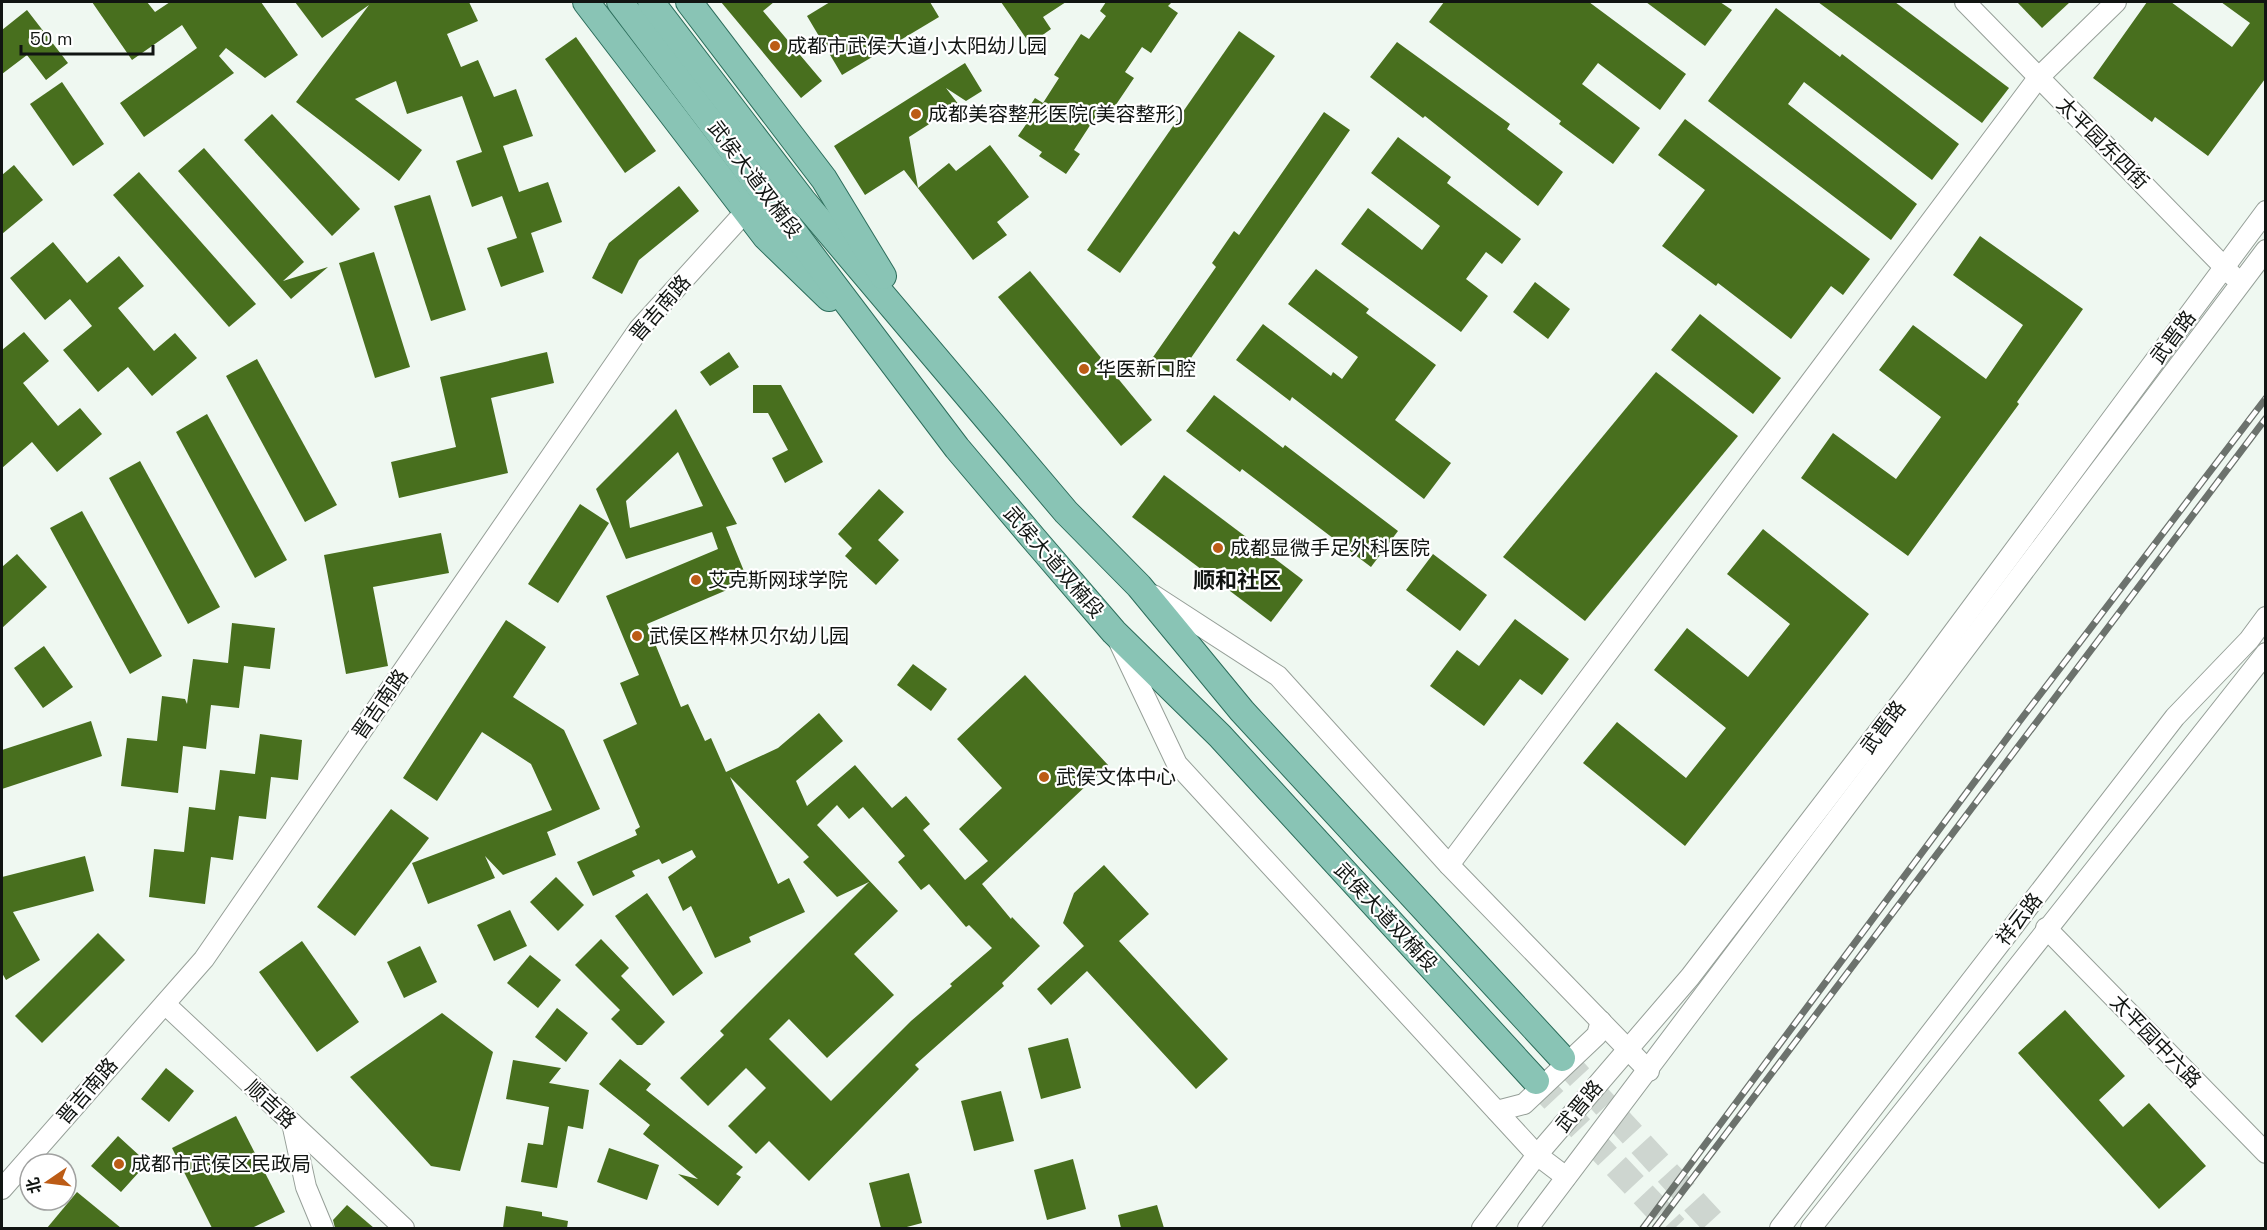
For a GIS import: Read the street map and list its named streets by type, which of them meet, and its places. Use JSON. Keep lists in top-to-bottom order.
{
  "streets": {
    "main road": ["武侯大道双楠段"],
    "street": [
      "太平园东四街",
      "晋吉南路",
      "武晋路",
      "祥云路",
      "太平园中六路",
      "顺吉路"
    ]
  },
  "crossings": [
    ["太平园东四街", "武晋路"],
    ["晋吉南路", "顺吉路"],
    ["祥云路", "太平园中六路"]
  ],
  "districts": ["顺和社区"],
  "places": [
    "成都市武侯大道小太阳幼儿园",
    "成都美容整形医院(美容整形)",
    "华医新口腔",
    "成都显微手足外科医院",
    "艾克斯网球学院",
    "武侯区桦林贝尔幼儿园",
    "武侯文体中心",
    "成都市武侯区民政局"
  ],
  "scale_bar": "50 m",
  "north": "left"
}
